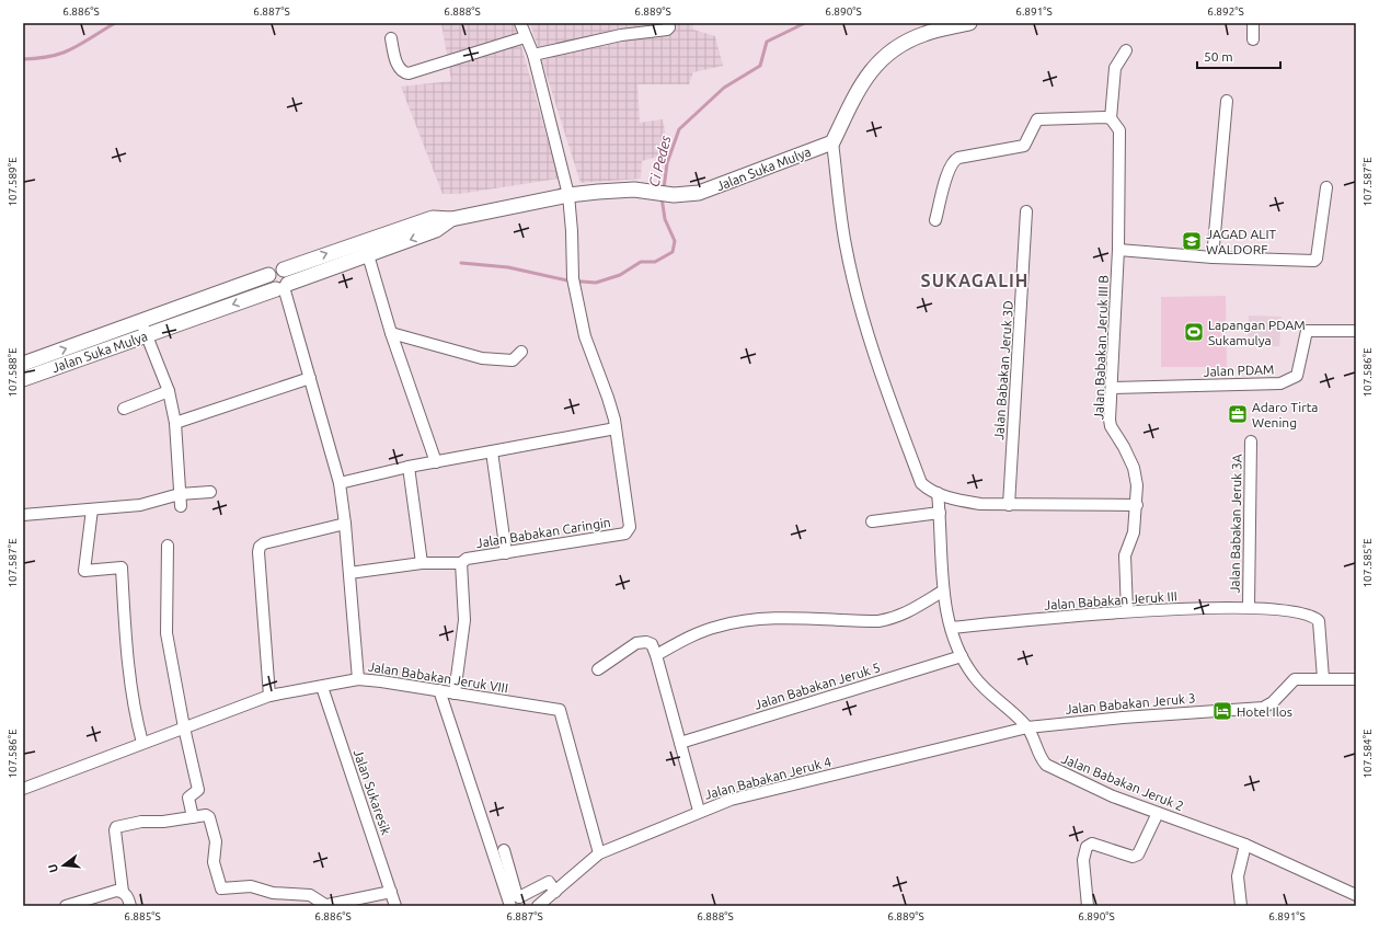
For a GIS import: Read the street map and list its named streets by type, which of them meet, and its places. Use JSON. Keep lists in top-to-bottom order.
{
  "streets": {
    "street": [
      "Jalan Suka Mulya",
      "Jalan Babakan Jeruk III B",
      "Jalan Babakan Jeruk 3D",
      "Jalan PDAM",
      "Jalan Babakan Jeruk 3A",
      "Jalan Babakan Caringin",
      "Jalan Babakan Jeruk III",
      "Jalan Babakan Jeruk VIII",
      "Jalan Babakan Jeruk 5",
      "Jalan Babakan Jeruk 3",
      "Jalan Babakan Jeruk 4",
      "Jalan Babakan Jeruk 2",
      "Jalan Sukaresik"
    ]
  },
  "crossings": [
    ["Jalan Suka Mulya", "Jalan Babakan Caringin"],
    ["Jalan Babakan Jeruk III B", "Jalan PDAM"],
    ["Jalan Babakan Jeruk III B", "Jalan Babakan Jeruk III"],
    ["Jalan Babakan Jeruk 3A", "Jalan Babakan Jeruk III"],
    ["Jalan Babakan Jeruk III", "Jalan Babakan Jeruk 3"],
    ["Jalan Babakan Jeruk III", "Jalan Babakan Jeruk 2"],
    ["Jalan Babakan Jeruk VIII", "Jalan Babakan Jeruk 4"],
    ["Jalan Babakan Jeruk VIII", "Jalan Sukaresik"],
    ["Jalan Babakan Jeruk 5", "Jalan Babakan Jeruk 2"],
    ["Jalan Babakan Jeruk 3", "Jalan Babakan Jeruk 4"],
    ["Jalan Babakan Jeruk 3", "Jalan Babakan Jeruk 2"],
    ["Jalan Babakan Jeruk 4", "Jalan Babakan Jeruk 2"]
  ],
  "districts": ["SUKAGALIH"],
  "water": ["Ci Pedes"],
  "places": {
    "school or university": ["JAGAD ALIT WALDORF"],
    "sports": ["Lapangan PDAM Sukamulya"],
    "office": ["Adaro Tirta Wening"],
    "hotel": ["Hotel Ilos"]
  },
  "scale_bar": "50 m",
  "north": "left",
  "coordinates": [
    "6.886°S",
    "6.887°S",
    "6.888°S",
    "6.889°S",
    "6.890°S",
    "6.891°S",
    "6.892°S",
    "107.587°E",
    "107.589°E",
    "107.586°E",
    "107.588°E",
    "107.585°E",
    "107.584°E",
    "6.885°S"
  ]
}
